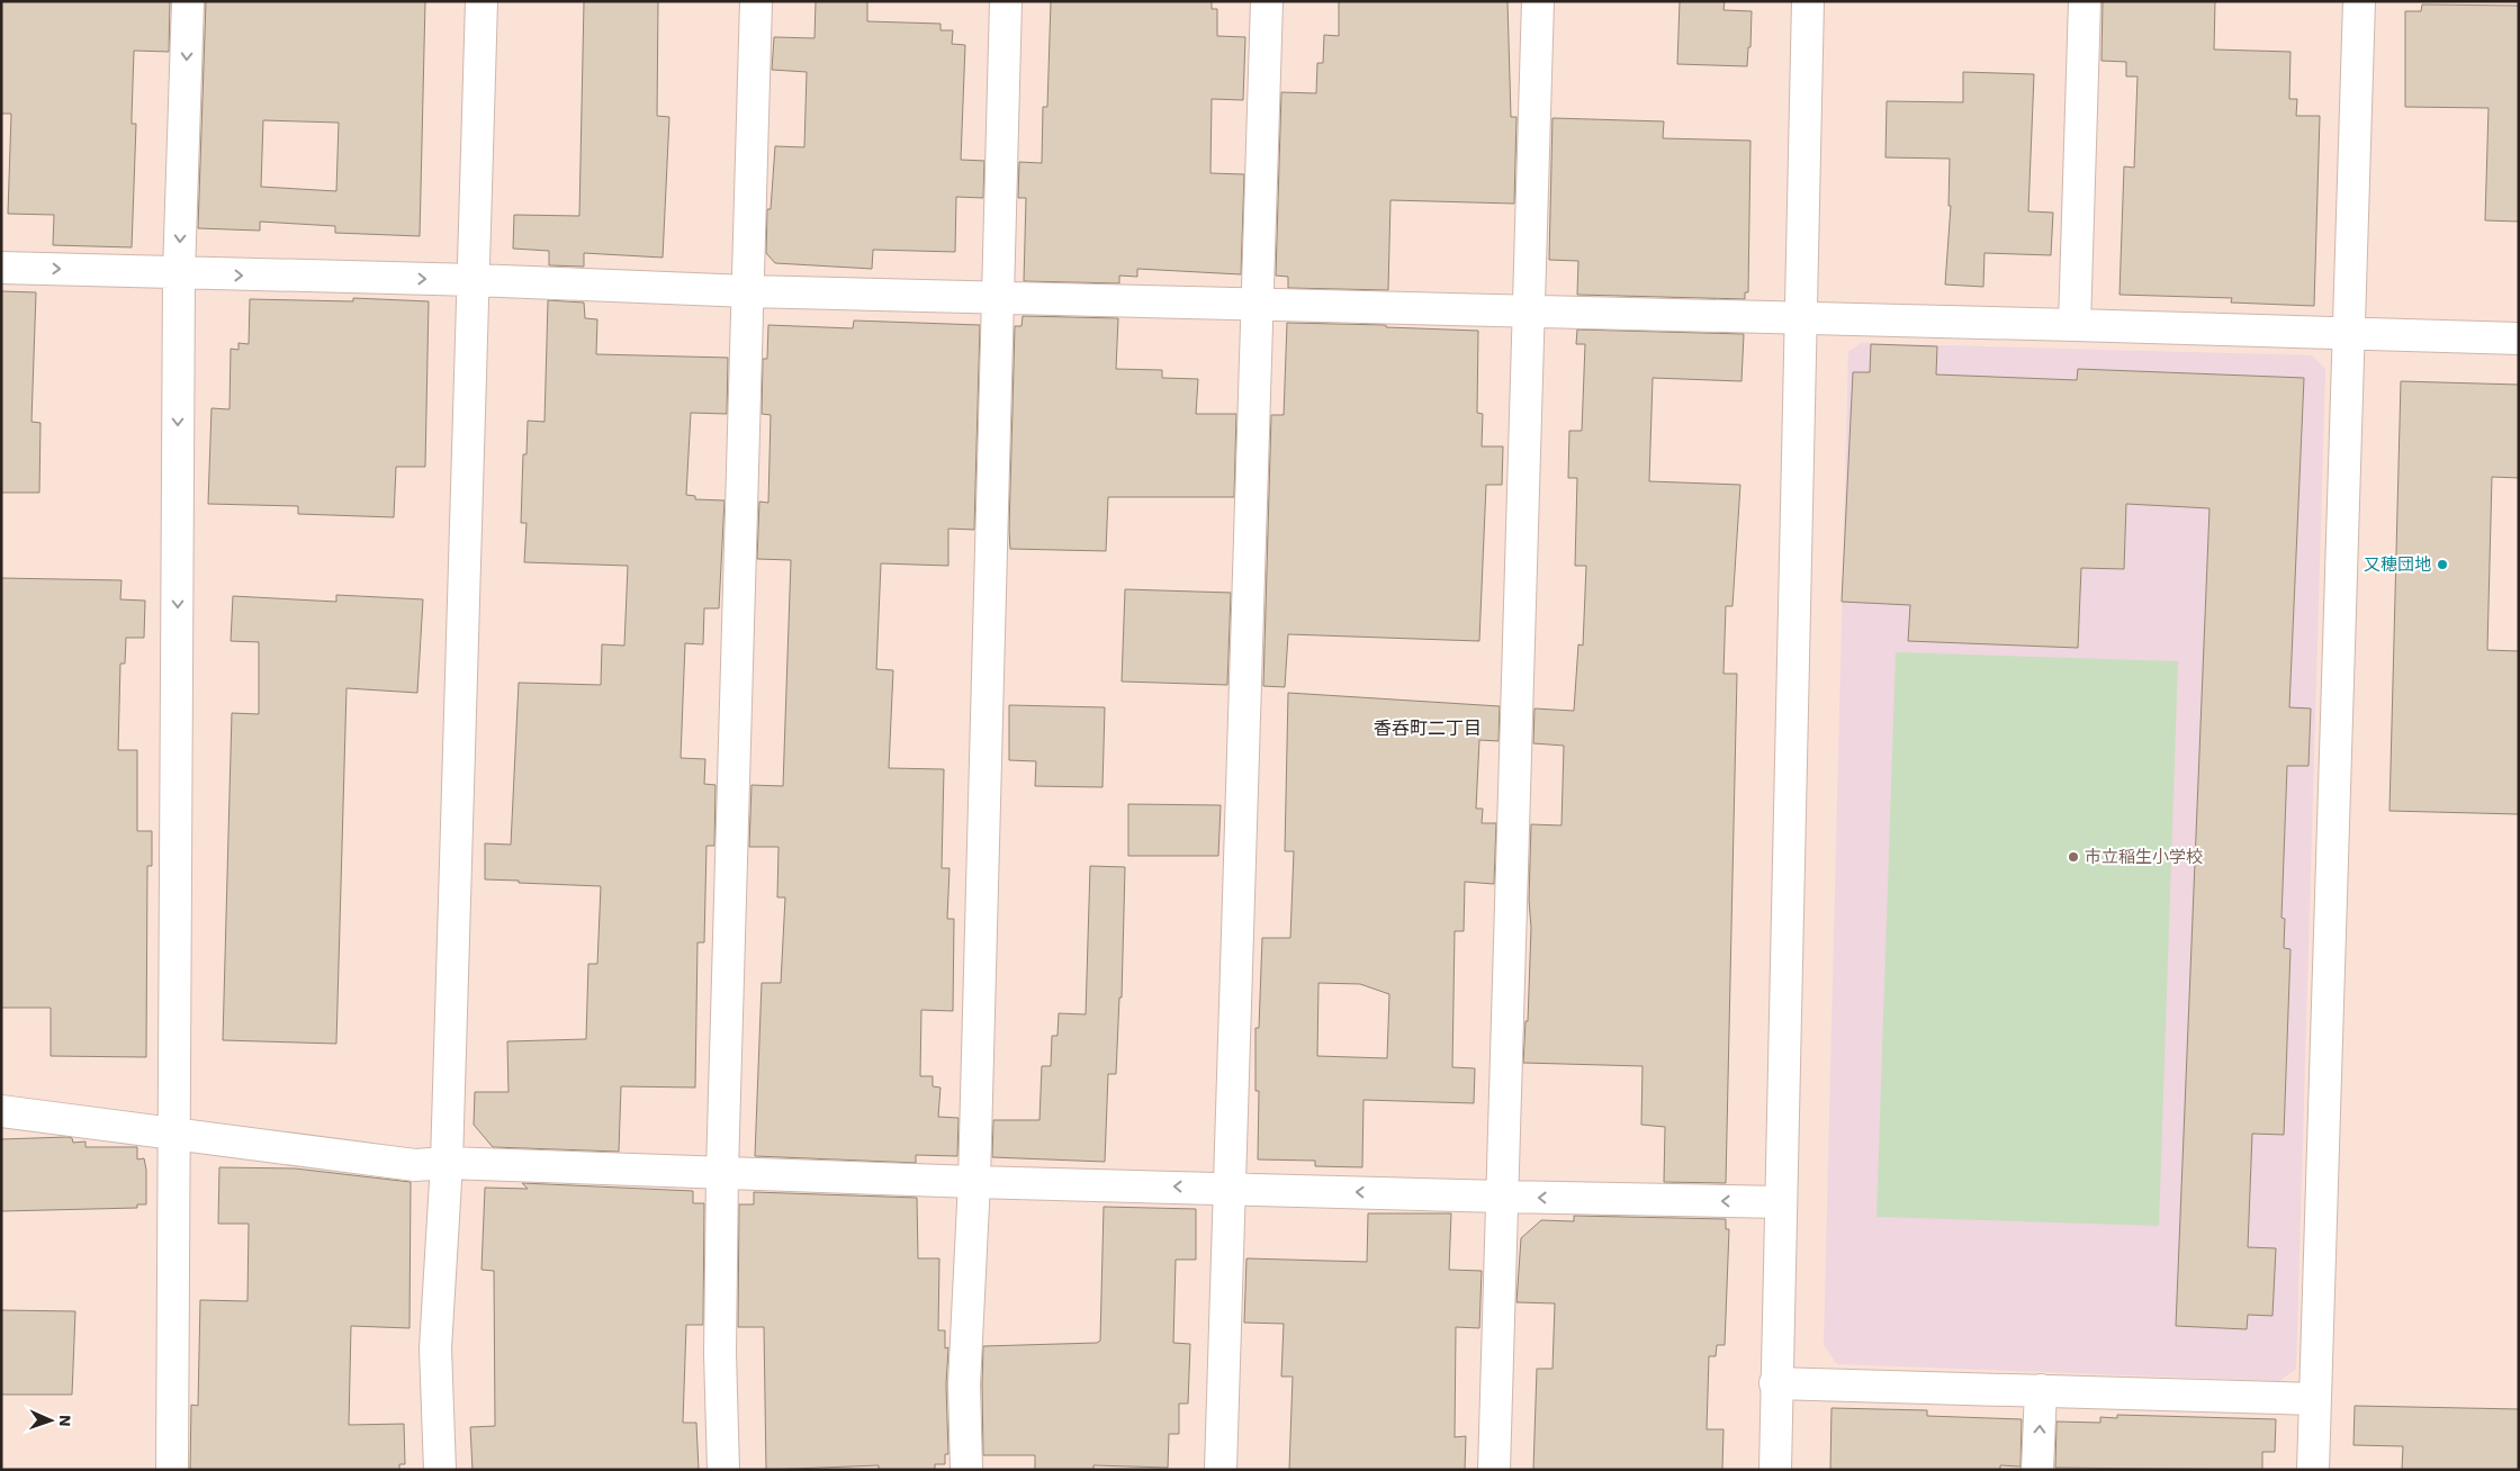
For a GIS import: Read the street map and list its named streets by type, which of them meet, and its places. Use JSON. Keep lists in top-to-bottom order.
{
  "districts": ["香呑町二丁目"],
  "places": ["又穂団地", "市立稲生小学校"],
  "north": "right"
}
